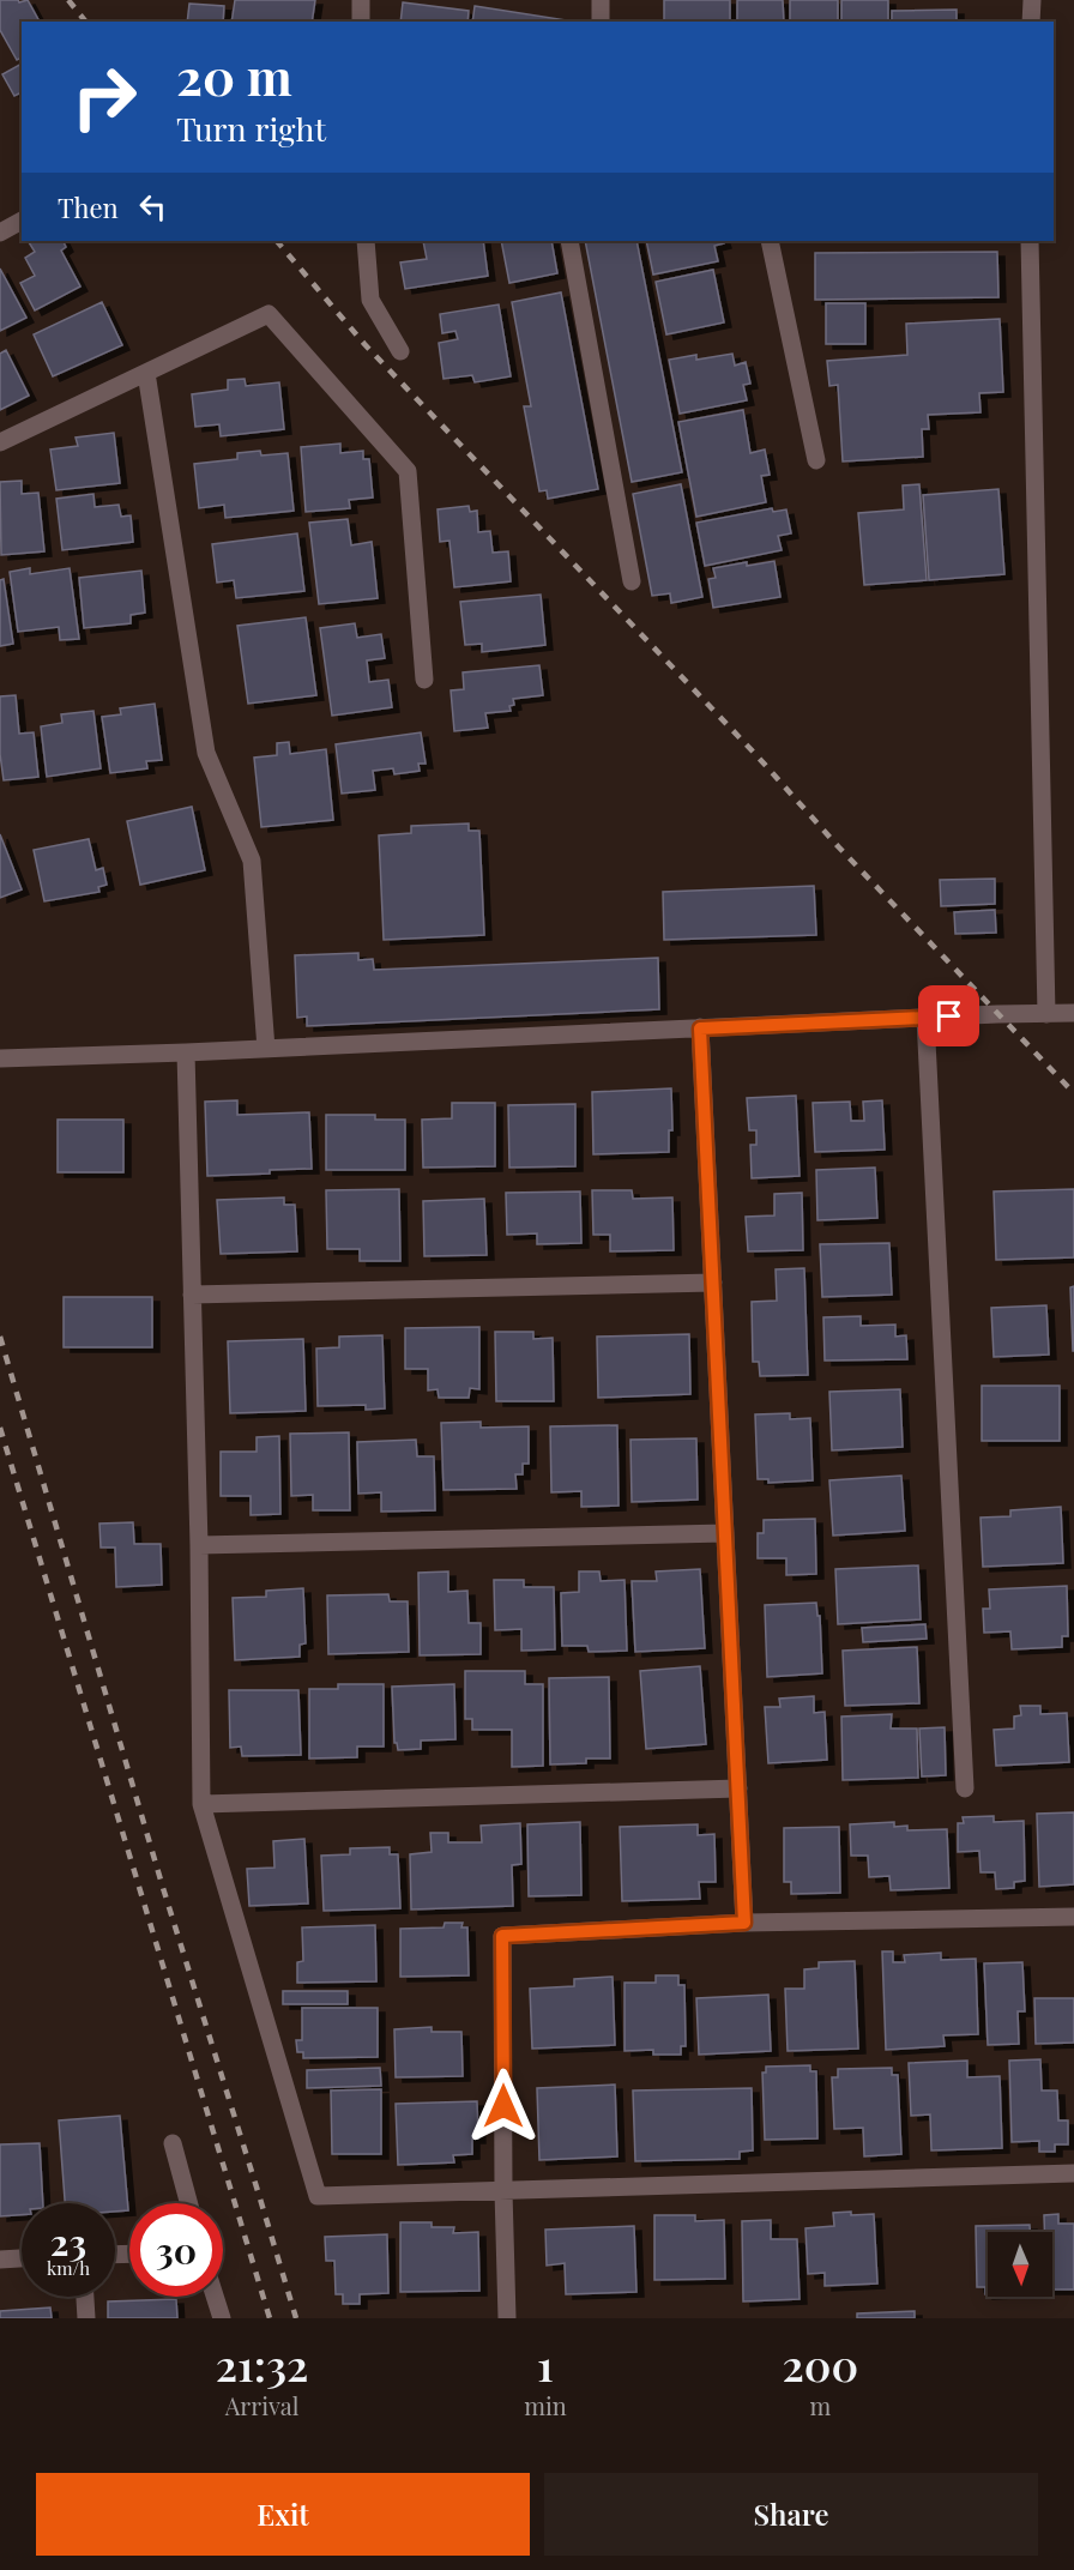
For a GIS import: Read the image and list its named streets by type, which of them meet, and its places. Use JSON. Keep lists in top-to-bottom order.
{
  "north": "bottom",
  "page": {
    "turn": ["20 m", "Turn right"],
    "then": "Then",
    "speed": "23 km/h",
    "limit": "30",
    "eta": [
      "21:32",
      "Arrival",
      "1",
      "min",
      "200",
      "m"
    ],
    "buttons": ["Exit", "Share"]
  }
}
